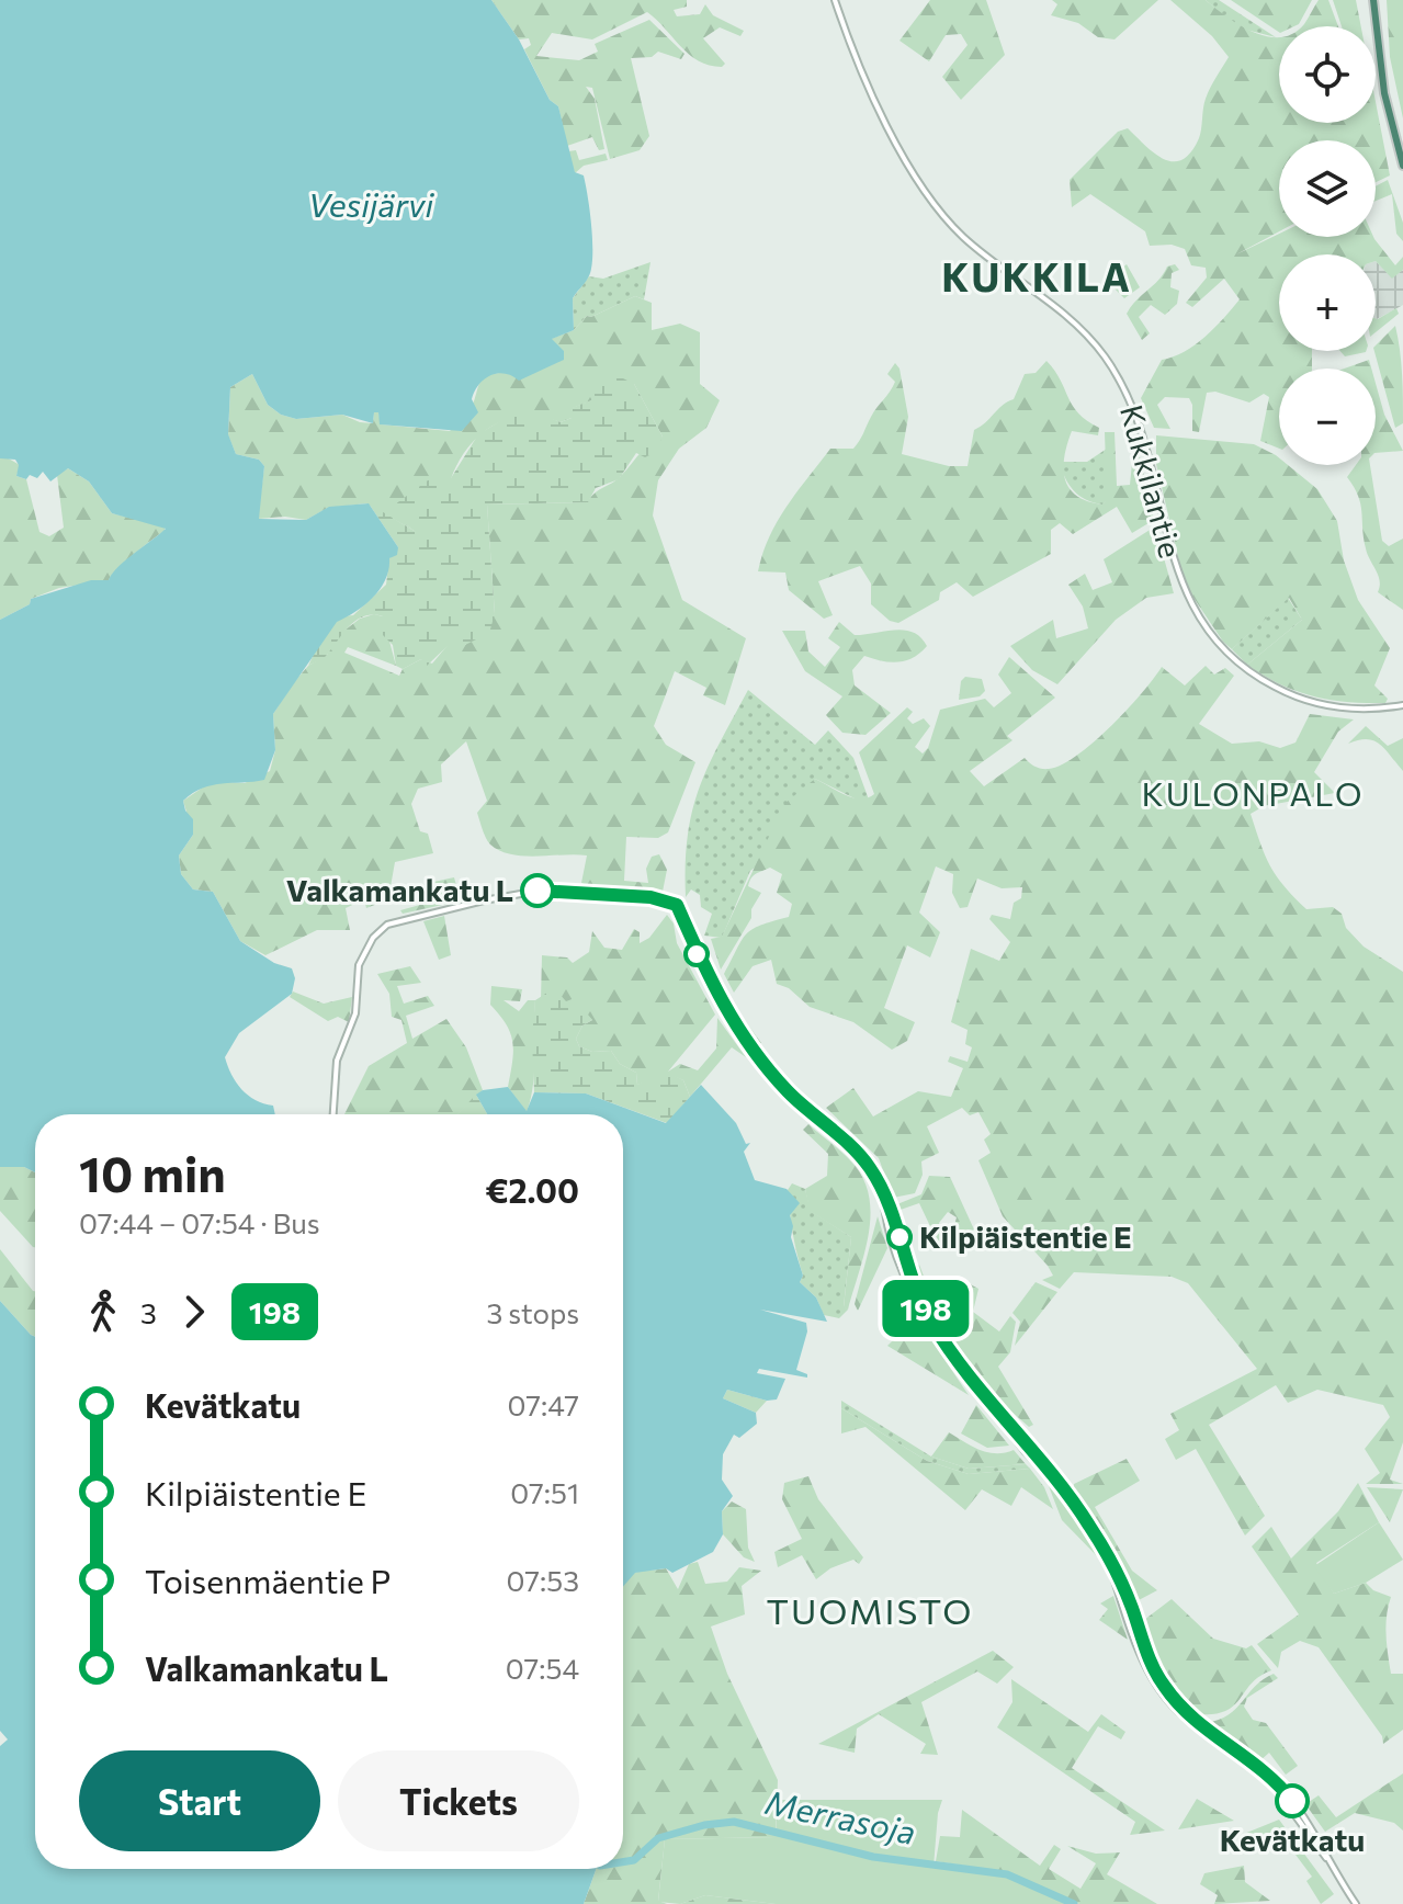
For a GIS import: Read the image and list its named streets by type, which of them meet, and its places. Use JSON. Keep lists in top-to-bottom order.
{
  "streets": {
    "street": ["Kukkilantie"]
  },
  "districts": ["KUKKILA", "KULONPALO", "TUOMISTO"],
  "water": ["Vesijärvi", "Merrasoja"],
  "places": ["Valkamankatu L", "Kilpiäistentie E", "Kevätkatu"],
  "lines": ["bus line 198"],
  "page": {
    "on_map": "198",
    "map_buttons": ["+", "−"],
    "heading": ["10 min", "07:44 – 07:54 · Bus", "€2.00"],
    "legs": ["3", "198", "3 stops"],
    "list": [
      {
        "name": "Kevätkatu",
        "value": "07:47"
      },
      {
        "name": "Kilpiäistentie E",
        "value": "07:51"
      },
      {
        "name": "Toisenmäentie P",
        "value": "07:53"
      },
      {
        "name": "Valkamankatu L",
        "value": "07:54"
      }
    ],
    "buttons": ["Start", "Tickets"]
  }
}
